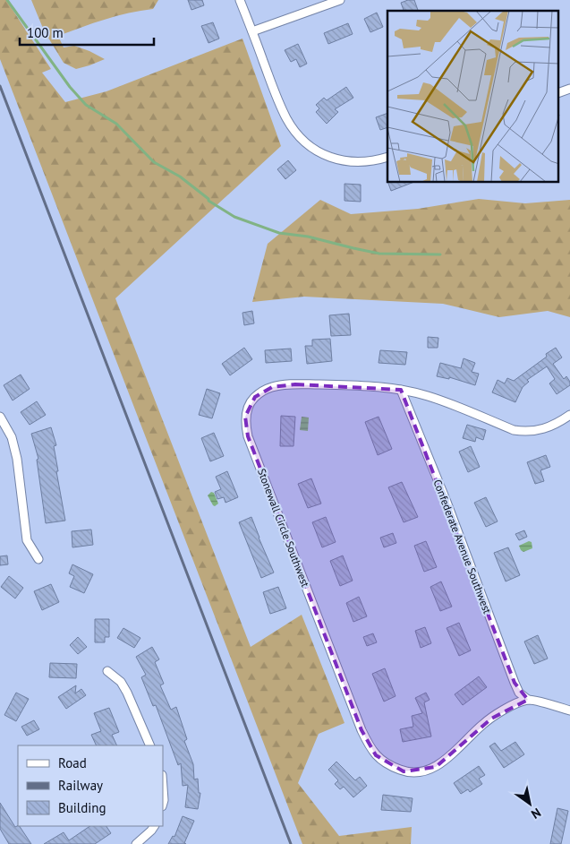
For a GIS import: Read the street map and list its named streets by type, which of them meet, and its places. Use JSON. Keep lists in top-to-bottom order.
{
  "streets": {
    "street": ["Stonewall Circle Southwest", "Confederate Avenue Southwest"]
  },
  "crossings": [
    ["Stonewall Circle Southwest", "Confederate Avenue Southwest"]
  ],
  "legend": ["Road", "Railway", "Building"],
  "scale_bar": "100 m",
  "north": "bottom right"
}
